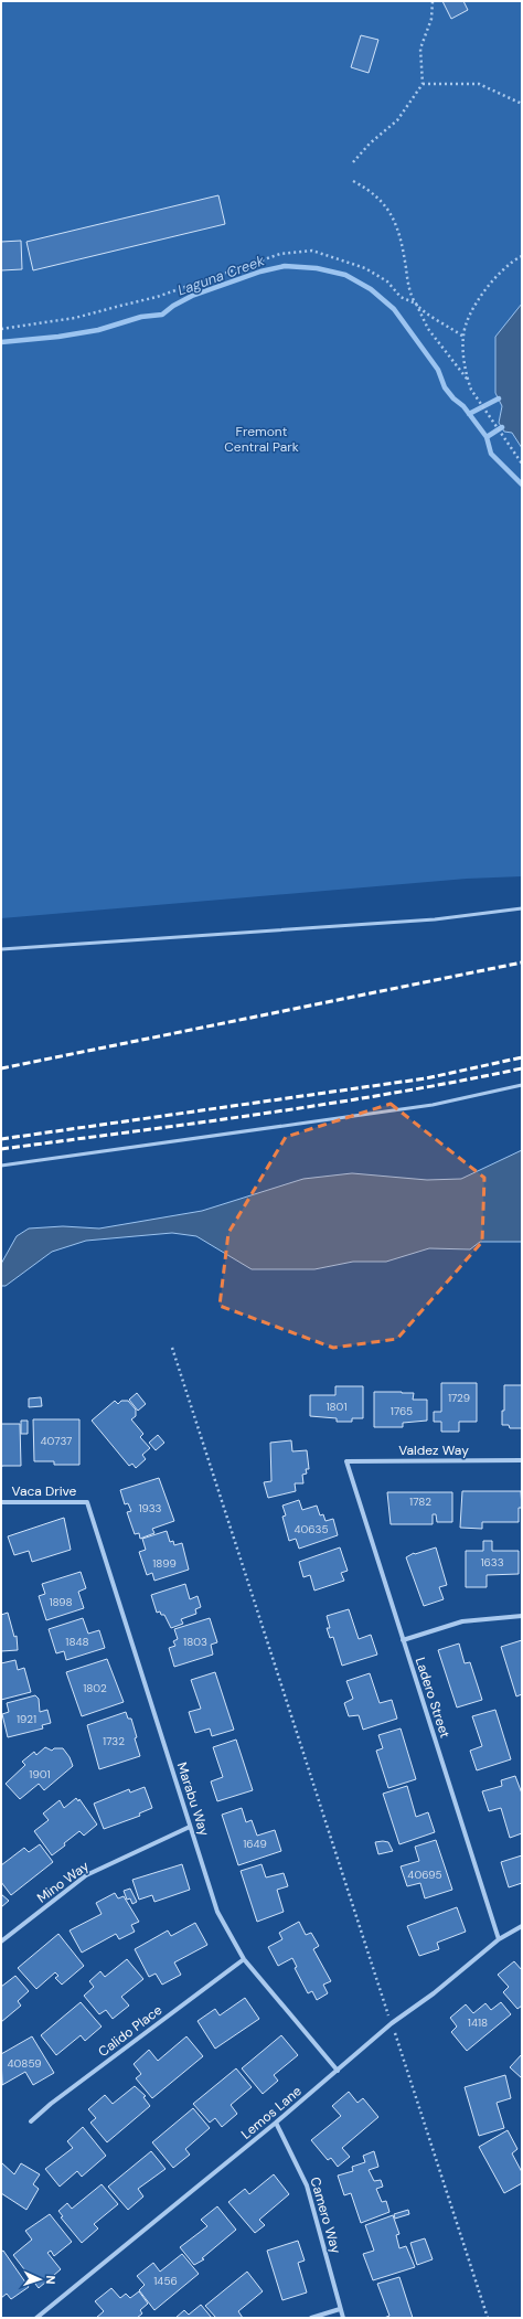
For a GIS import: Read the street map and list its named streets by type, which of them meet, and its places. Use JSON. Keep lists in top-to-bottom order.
{
  "streets": {
    "street": [
      "Valdez Way",
      "Vaca Drive",
      "Ladero Street",
      "Marabu Way",
      "Mino Way",
      "Calido Place",
      "Lemos Lane",
      "Camero Way"
    ]
  },
  "crossings": [
    ["Valdez Way", "Ladero Street"],
    ["Vaca Drive", "Marabu Way"],
    ["Ladero Street", "Lemos Lane"],
    ["Marabu Way", "Mino Way"],
    ["Marabu Way", "Calido Place"],
    ["Marabu Way", "Lemos Lane"],
    ["Lemos Lane", "Camero Way"]
  ],
  "water": ["Laguna Creek"],
  "parks": ["Fremont Central Park"],
  "house_numbers": [
    "1729",
    "1801",
    "1765",
    "40737",
    "1782",
    "1933",
    "40635",
    "1633",
    "1899",
    "1898",
    "1848",
    "1803",
    "1802",
    "1921",
    "1732",
    "1901",
    "1649",
    "40695",
    "1418",
    "40859",
    "1456"
  ],
  "north": "right"
}
